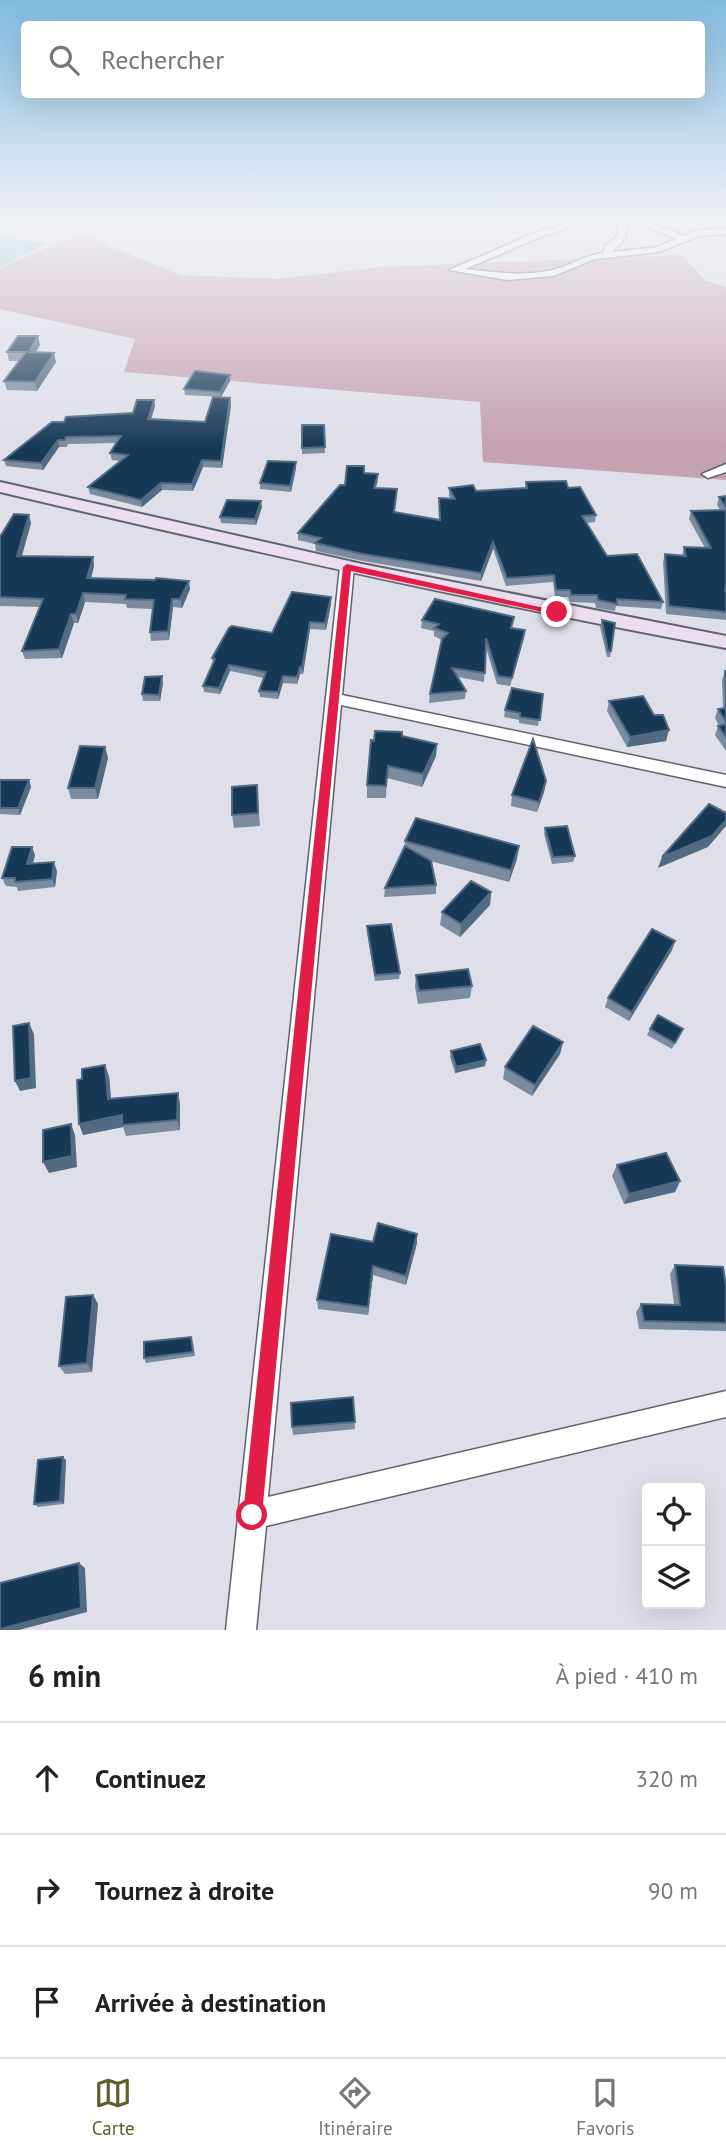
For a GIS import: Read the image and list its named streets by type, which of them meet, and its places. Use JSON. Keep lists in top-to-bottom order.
{
  "page": {
    "search": "Rechercher",
    "heading": ["6 min", "À pied · 410 m"],
    "list": [
      ["Continuez", "320 m"],
      ["Tournez à droite", "90 m"],
      "Arrivée à destination"
    ],
    "nav": ["Carte", "Itinéraire", "Favoris"]
  }
}
